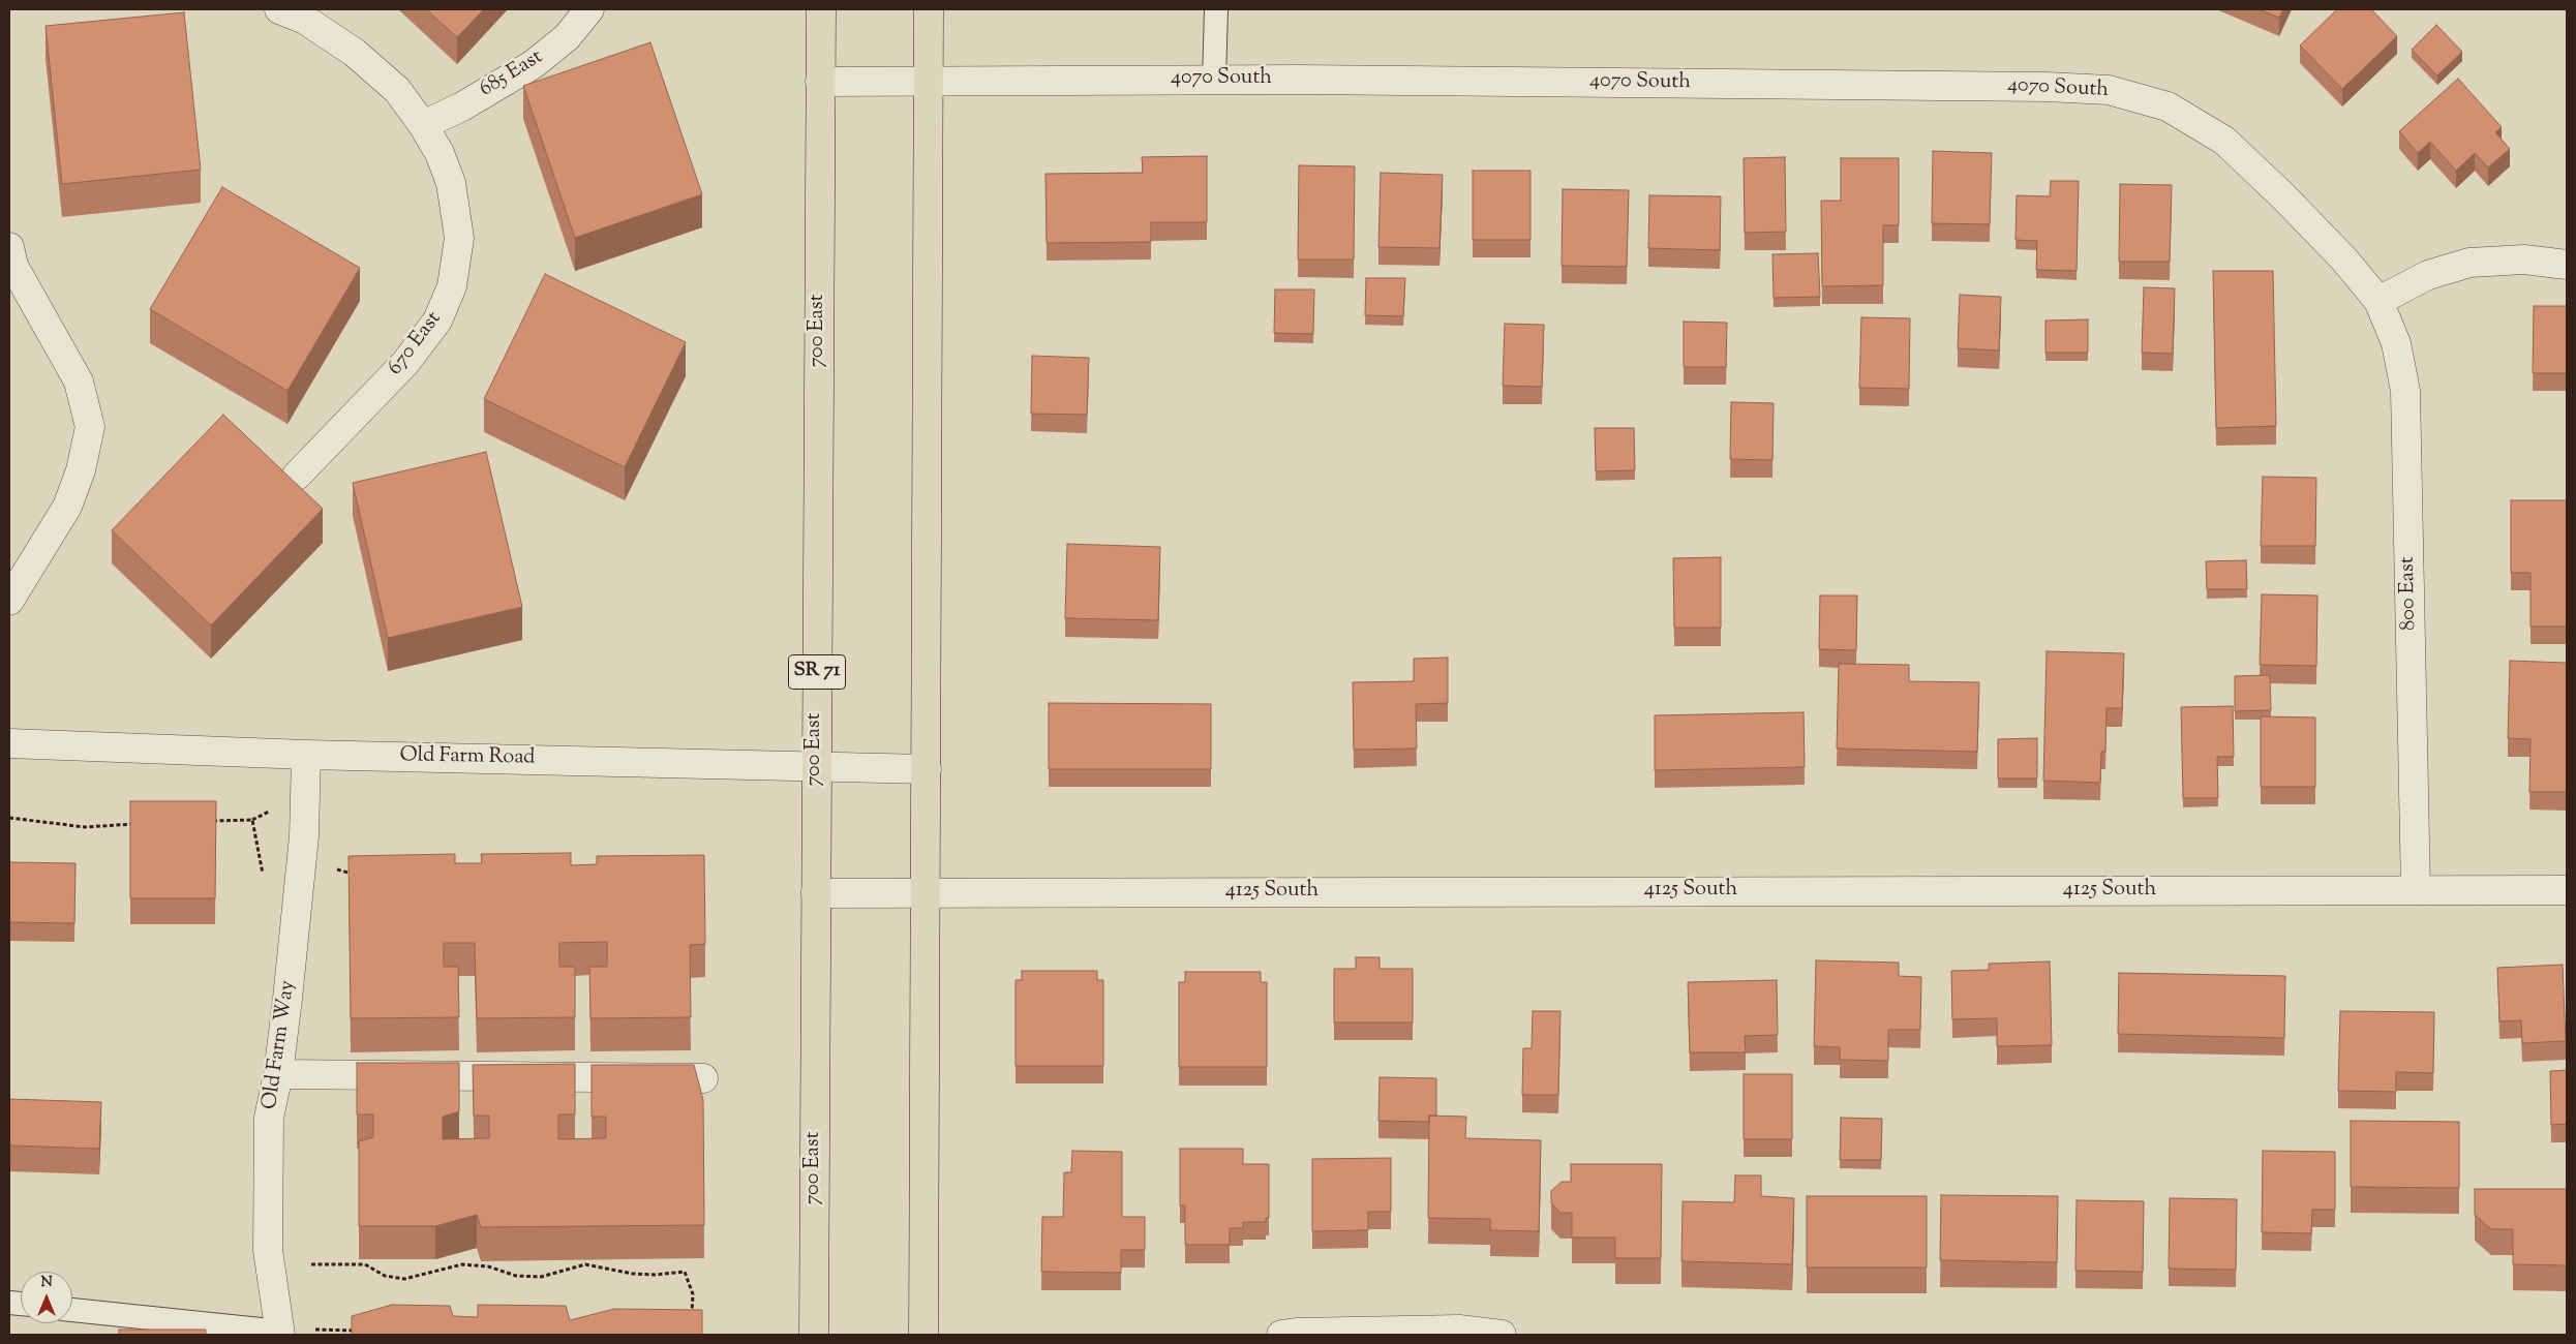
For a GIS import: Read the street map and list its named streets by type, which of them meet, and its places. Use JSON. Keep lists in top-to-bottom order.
{
  "streets": {
    "main road": ["700 East", "SR 71"],
    "street": [
      "685 East",
      "4070 South",
      "670 East",
      "800 East",
      "Old Farm Road",
      "4125 South",
      "Old Farm Way"
    ]
  },
  "crossings": [
    ["685 East", "670 East"],
    ["4070 South", "700 East"],
    ["4070 South", "800 East"],
    ["700 East", "Old Farm Road"],
    ["700 East", "4125 South"],
    ["800 East", "4125 South"],
    ["Old Farm Road", "Old Farm Way"]
  ],
  "north": "top"
}
